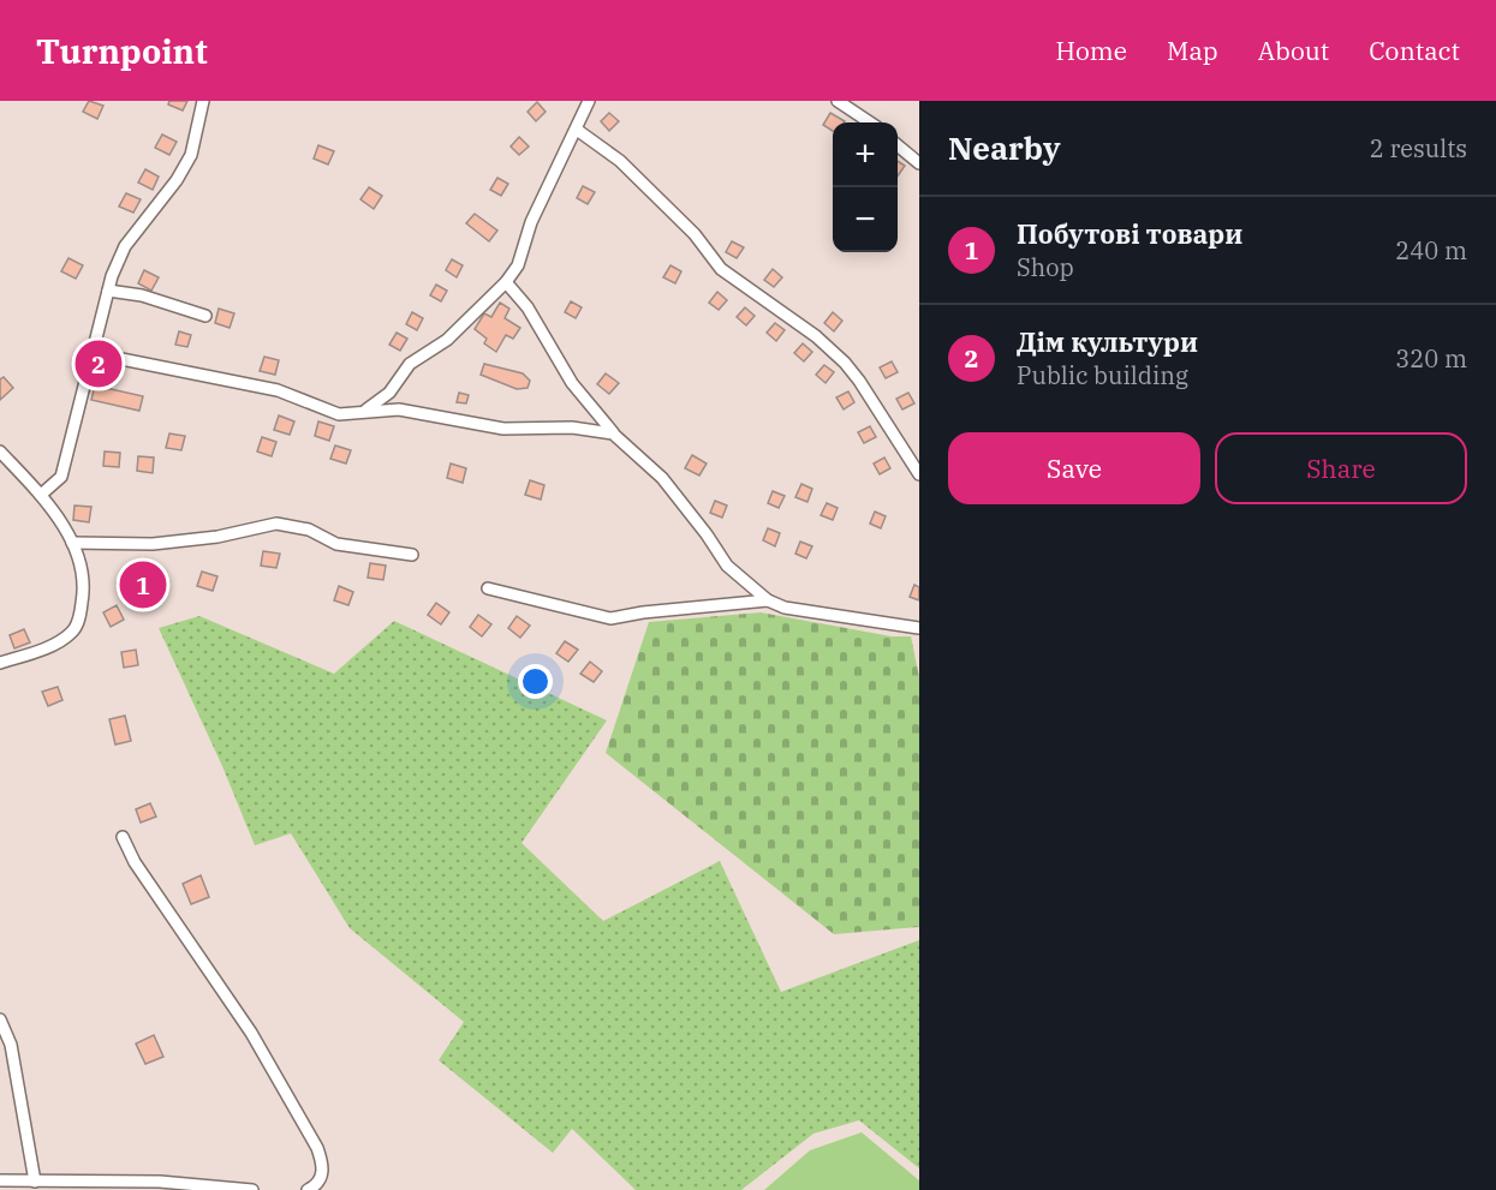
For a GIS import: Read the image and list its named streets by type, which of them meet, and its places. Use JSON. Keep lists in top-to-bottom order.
{
  "page": {
    "header": "Turnpoint",
    "nav": [
      "Home",
      "Map",
      "About",
      "Contact"
    ],
    "heading": ["Nearby", "2 results"],
    "map_buttons": ["+", "−"],
    "list": [
      {
        "mark": "1",
        "name": "Побутові товари",
        "note": "Shop",
        "value": "240 m"
      },
      {
        "mark": "2",
        "name": "Дім культури",
        "note": "Public building",
        "value": "320 m"
      }
    ],
    "pins": ["2", "1"],
    "buttons": ["Save", "Share"]
  }
}
